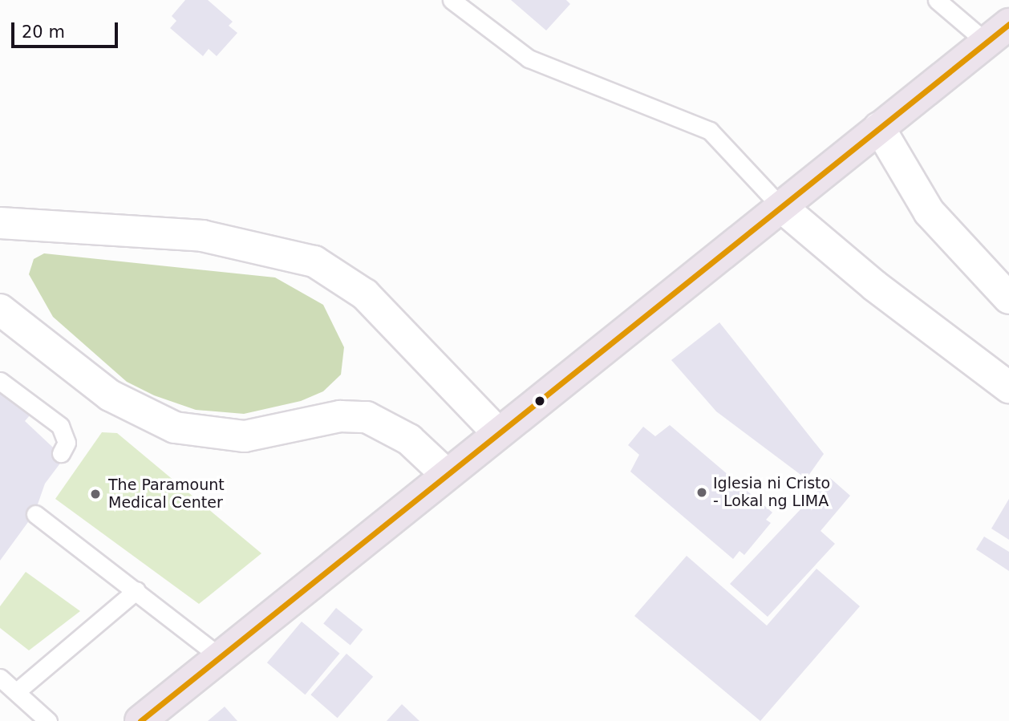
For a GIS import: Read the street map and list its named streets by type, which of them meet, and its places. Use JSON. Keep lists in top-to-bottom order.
{
  "places": ["Iglesia ni Cristo - Lokal ng LIMA", "The Paramount Medical Center"],
  "scale_bar": "20 m"
}
